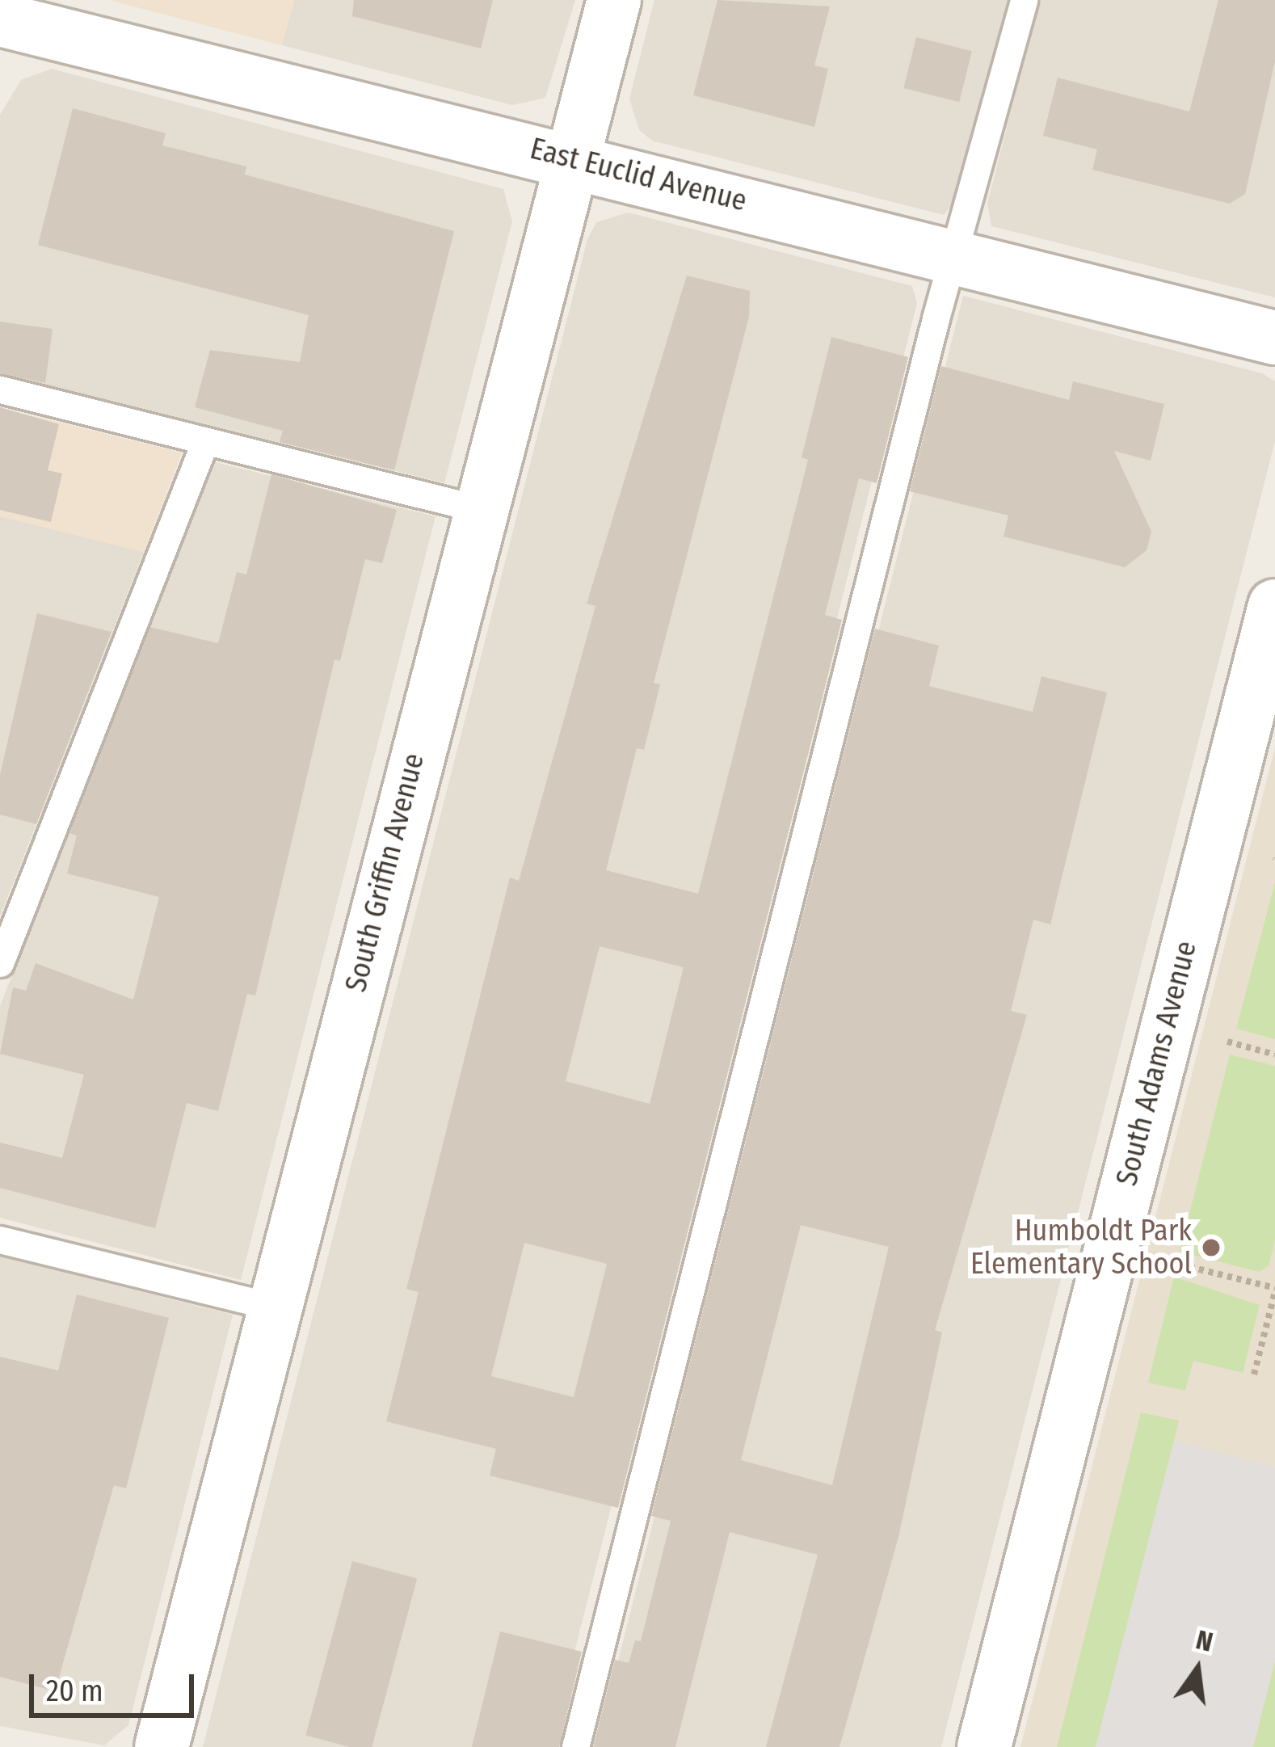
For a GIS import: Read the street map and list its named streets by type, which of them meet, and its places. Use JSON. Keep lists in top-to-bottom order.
{
  "streets": {
    "street": ["East Euclid Avenue", "South Griffin Avenue", "South Adams Avenue"]
  },
  "crossings": [
    ["East Euclid Avenue", "South Griffin Avenue"]
  ],
  "places": ["Humboldt Park Elementary School"],
  "scale_bar": "20 m",
  "north": "top"
}
